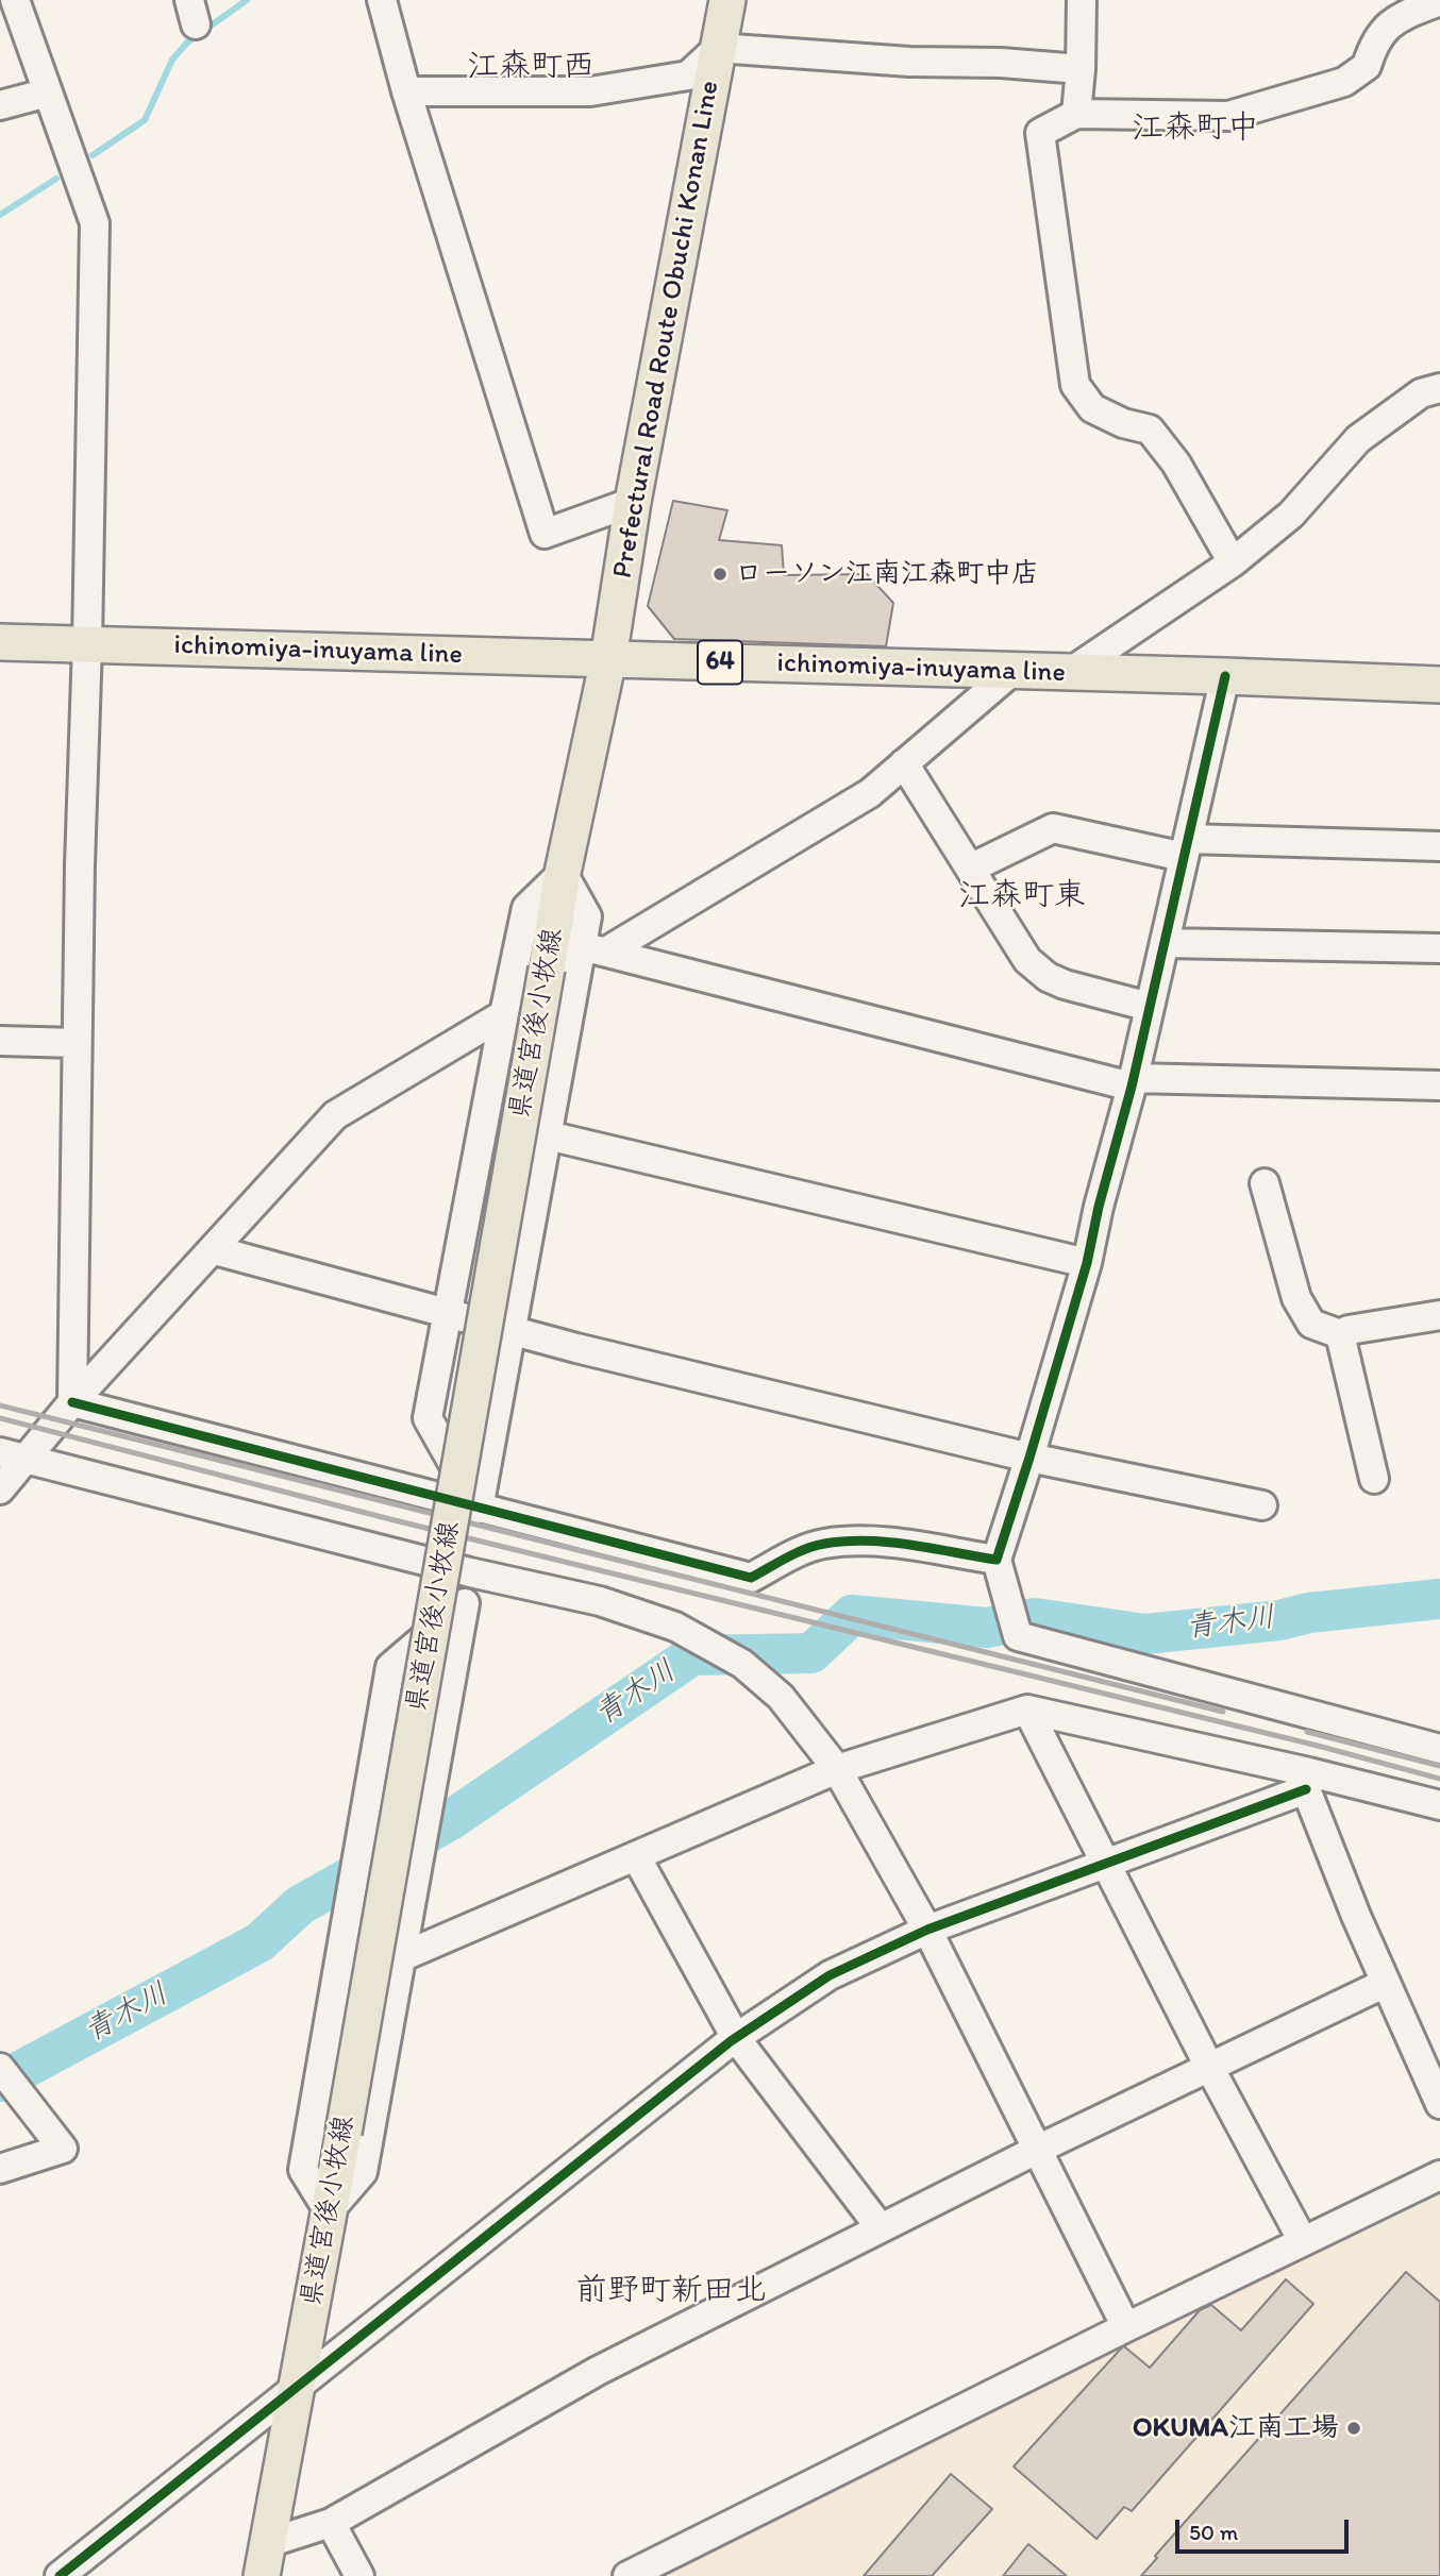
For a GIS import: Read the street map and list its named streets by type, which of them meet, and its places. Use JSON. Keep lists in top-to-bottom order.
{
  "streets": {
    "main road": [
      "Prefectural Road Route Obuchi Konan Line",
      "ichinomiya-inuyama line",
      "64",
      "県道宮後小牧線"
    ]
  },
  "crossings": [
    ["Prefectural Road Route Obuchi Konan Line", "ichinomiya-inuyama line"],
    ["Prefectural Road Route Obuchi Konan Line", "県道宮後小牧線"],
    ["ichinomiya-inuyama line", "県道宮後小牧線"]
  ],
  "districts": [
    "江森町西",
    "江森町中",
    "江森町東",
    "前野町新田北"
  ],
  "water": ["青木川"],
  "places": ["ローソン江南江森町中店", "OKUMA江南工場"],
  "scale_bar": "50 m"
}
